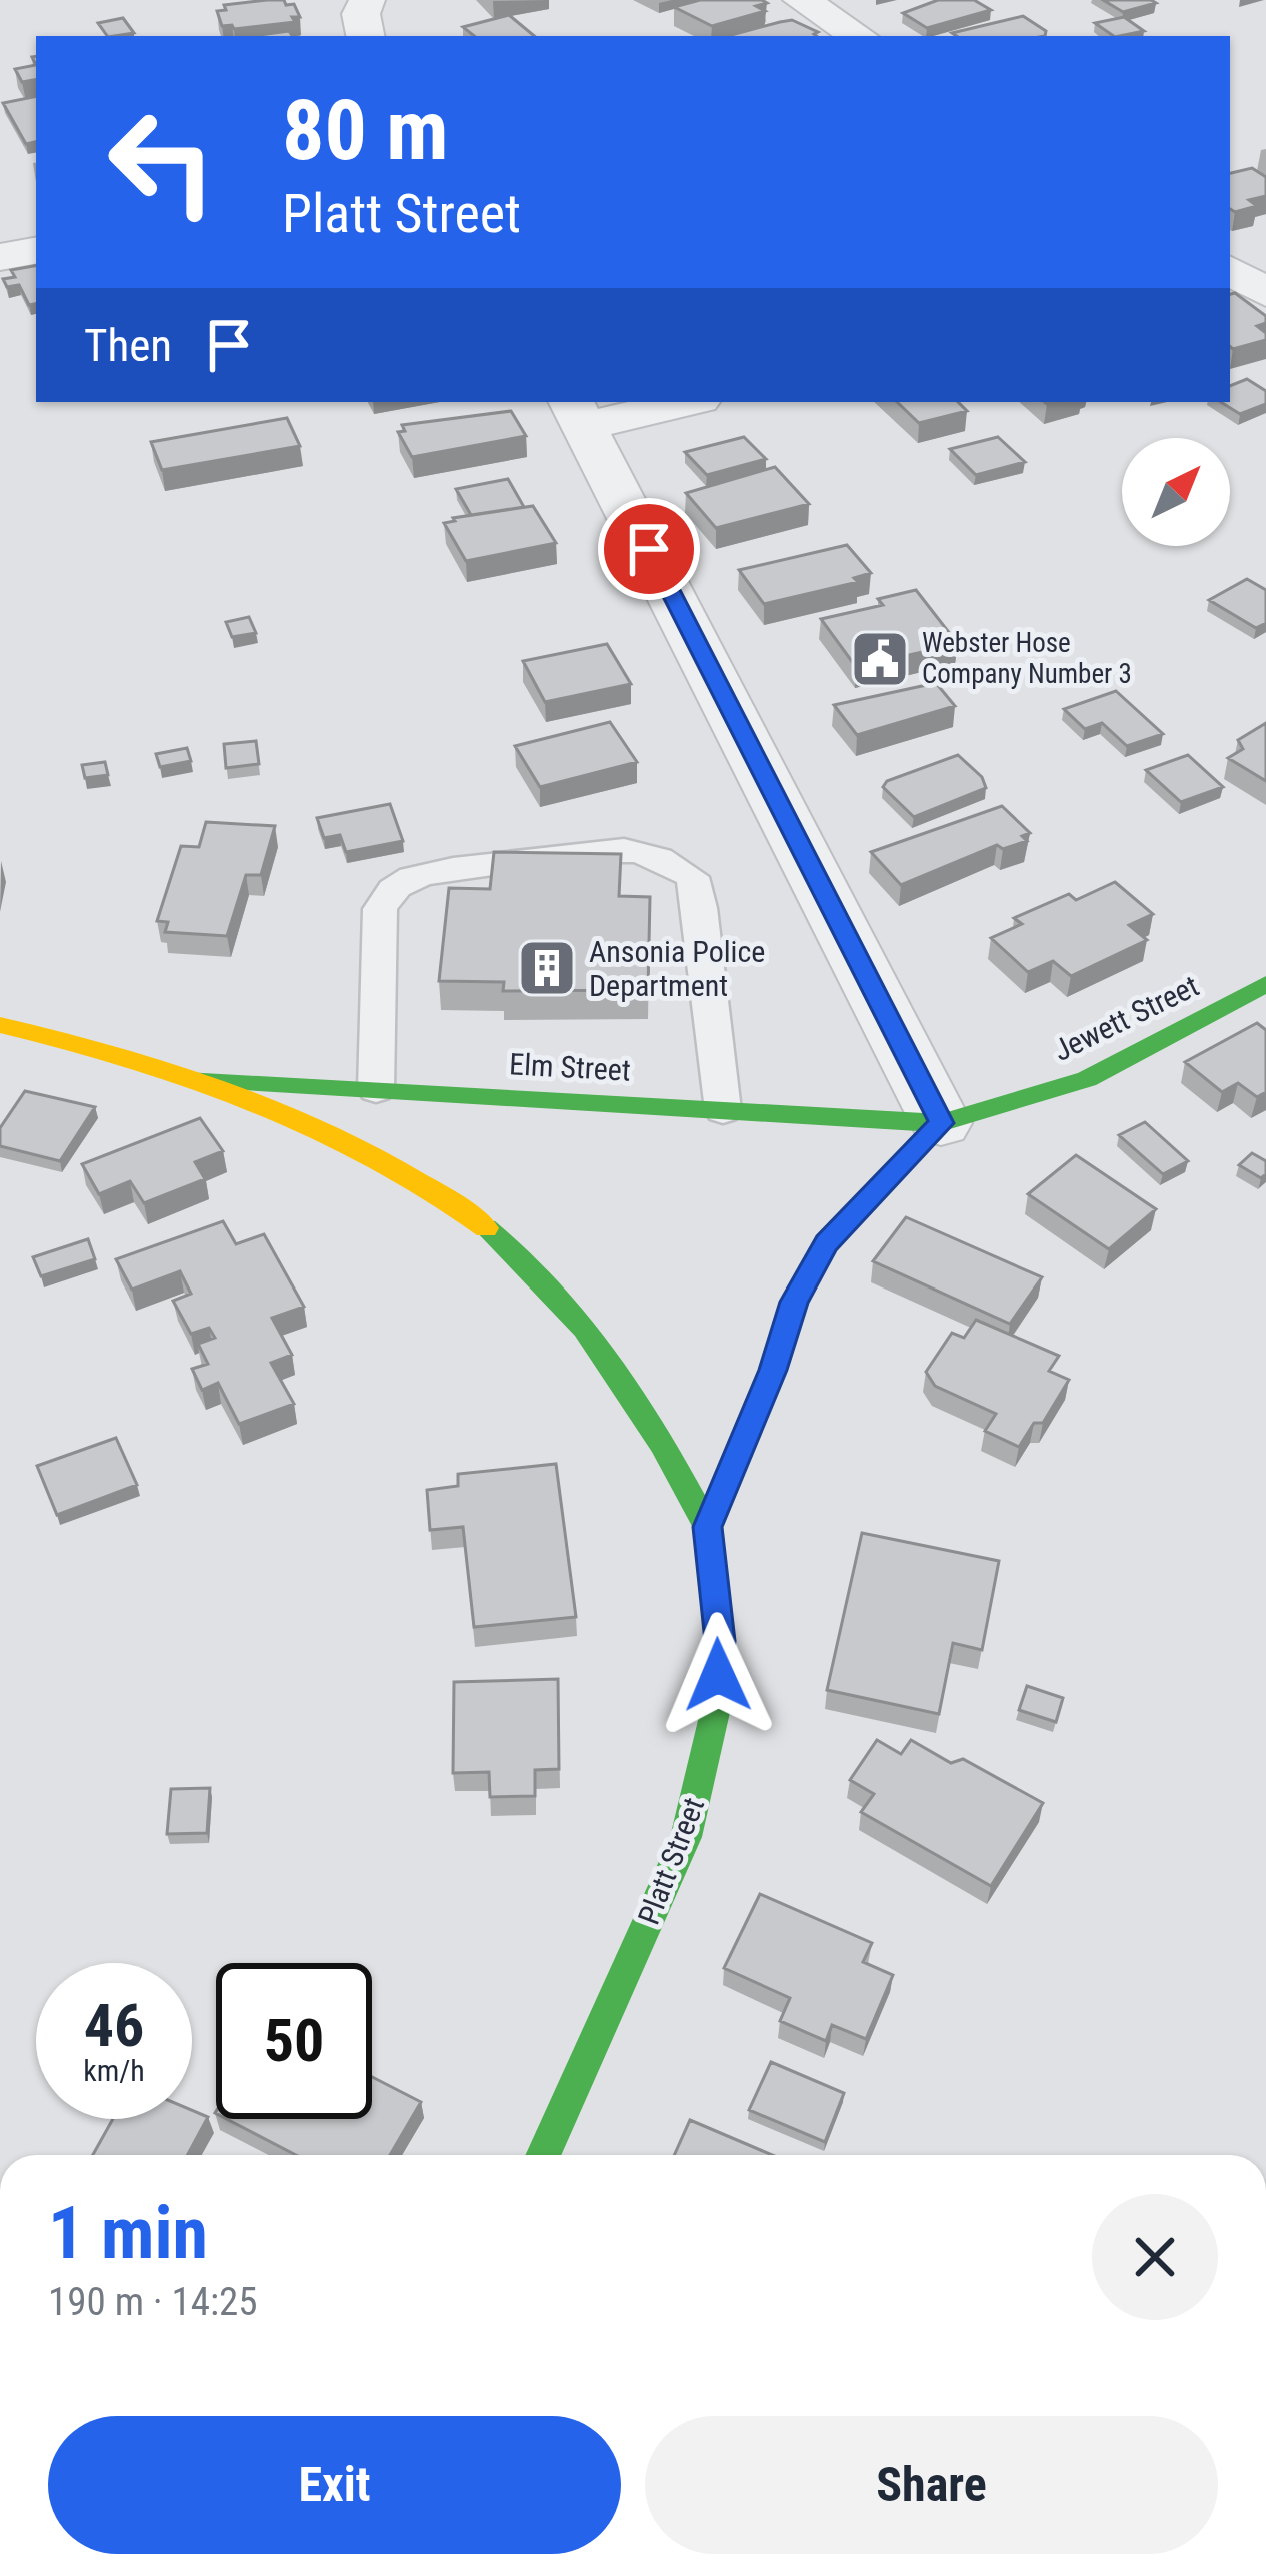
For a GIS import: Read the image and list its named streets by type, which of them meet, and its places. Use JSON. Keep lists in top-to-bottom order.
{
  "streets": {
    "street": ["Jewett Street", "Elm Street", "Platt Street"]
  },
  "crossings": [
    ["Jewett Street", "Elm Street"],
    ["Jewett Street", "Platt Street"],
    ["Elm Street", "Platt Street"]
  ],
  "places": {
    "public building": ["Webster Hose Company Number 3"],
    "building": ["Ansonia Police Department"]
  },
  "north": "top right",
  "page": {
    "turn": ["80 m", "Platt Street"],
    "then": "Then",
    "speed": "46 km/h",
    "limit": "50",
    "heading": ["1 min", "190 m · 14:25"],
    "buttons": ["Exit", "Share"]
  }
}
